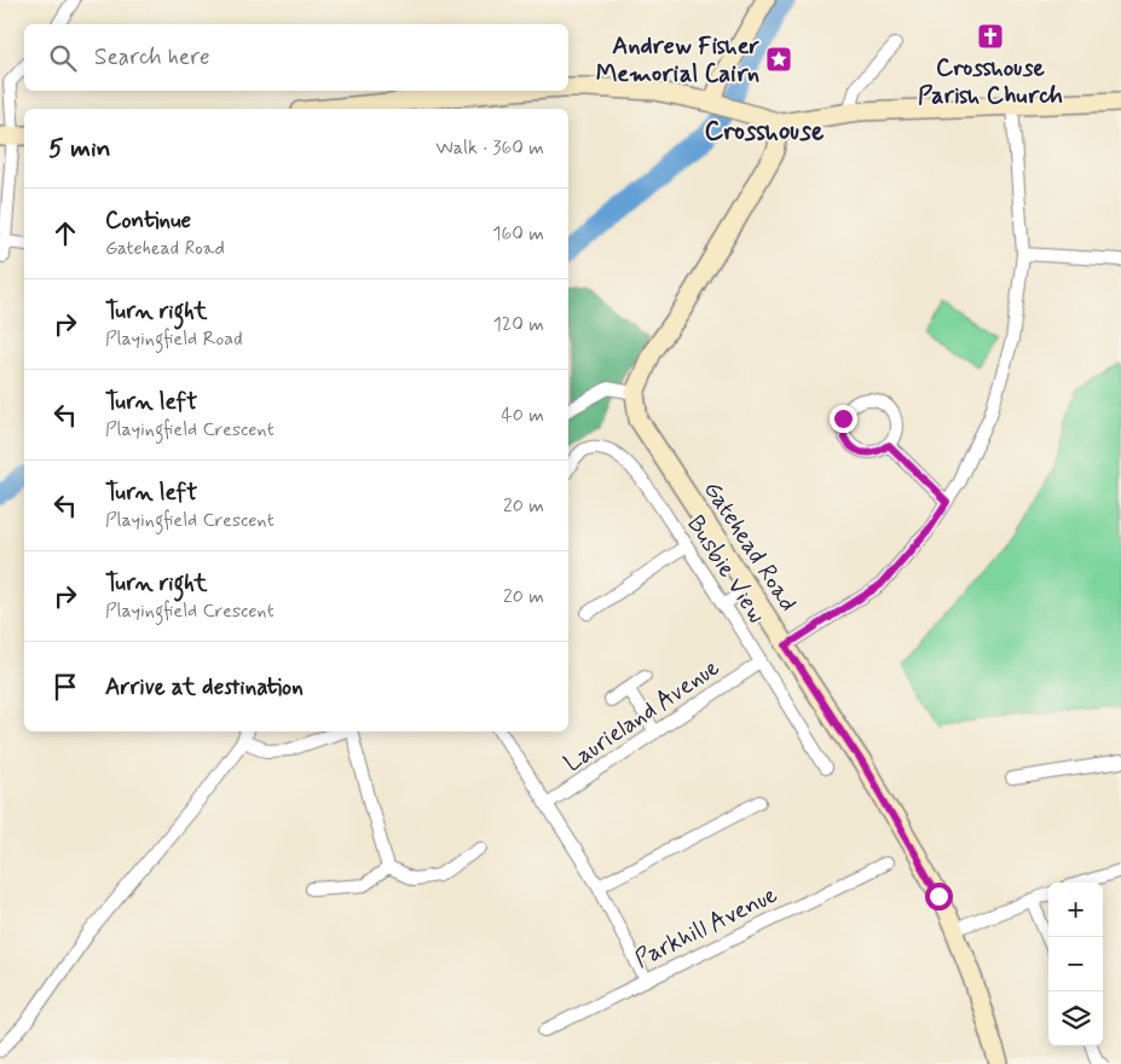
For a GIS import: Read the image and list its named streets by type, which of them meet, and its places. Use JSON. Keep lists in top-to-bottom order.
{
  "streets": {
    "main road": ["Gatehead Road"],
    "street": ["Busbie View", "Laurieland Avenue", "Parkhill Avenue"]
  },
  "crossings": [
    ["Busbie View", "Laurieland Avenue"]
  ],
  "districts": ["Crosshouse"],
  "places": {
    "church": ["Crosshouse Parish Church"],
    "place": ["Andrew Fisher Memorial Cairn"]
  },
  "page": {
    "search": "Search here",
    "heading": ["5 min", "Walk · 360 m"],
    "list": [
      ["Continue", "Gatehead Road", "160 m"],
      ["Turn right", "Playingfield Road", "120 m"],
      ["Turn left", "Playingfield Crescent", "40 m"],
      ["Turn left", "Playingfield Crescent", "20 m"],
      ["Turn right", "Playingfield Crescent", "20 m"],
      "Arrive at destination"
    ],
    "map_buttons": ["+", "−"]
  }
}
